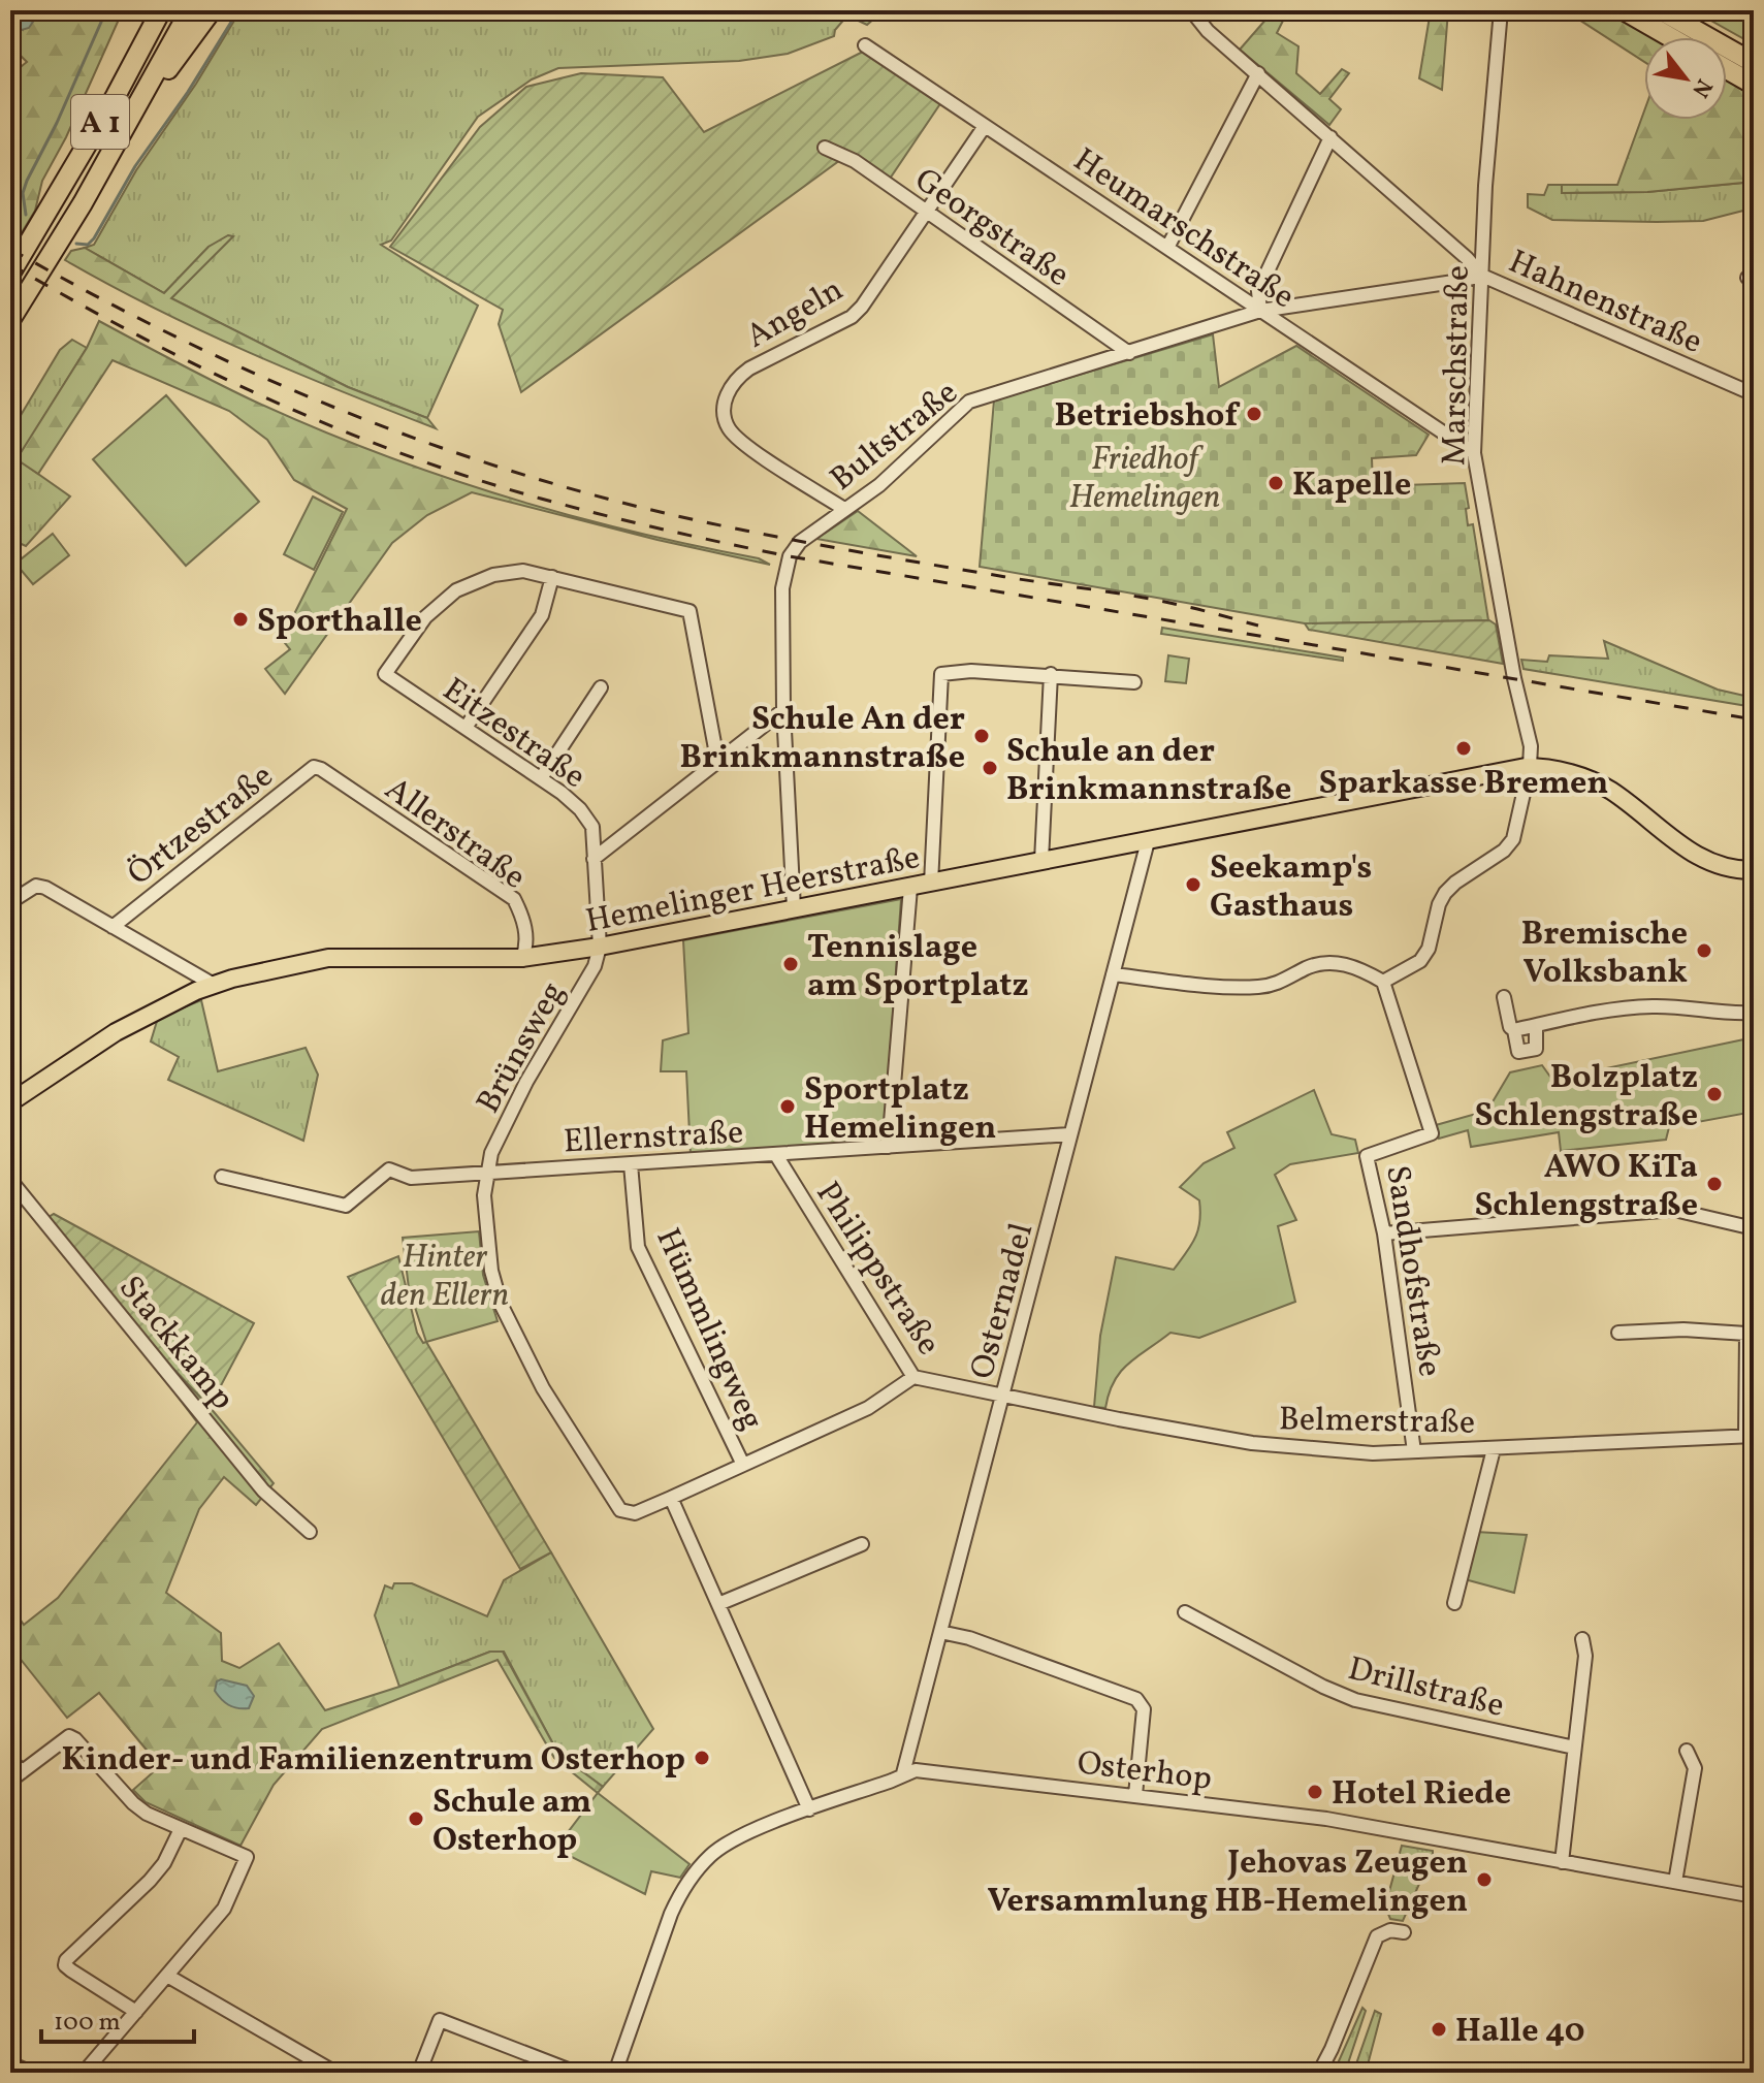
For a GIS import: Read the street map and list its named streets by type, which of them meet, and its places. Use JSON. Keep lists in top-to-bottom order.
{
  "streets": {
    "highway": ["A 1"],
    "main road": ["Hemelinger Heerstraße"],
    "street": [
      "Georgstraße",
      "Heumarschstraße",
      "Hahnenstraße",
      "Angeln",
      "Marschstraße",
      "Bultstraße",
      "Eitzestraße",
      "Örtzestraße",
      "Allerstraße",
      "Brünsweg",
      "Ellernstraße",
      "Philippstraße",
      "Sandhofstraße",
      "Osternadel",
      "Hümmlingweg",
      "Stackkamp",
      "Belmerstraße",
      "Drillstraße",
      "Osterhop"
    ]
  },
  "crossings": [
    ["Georgstraße", "Angeln"],
    ["Georgstraße", "Bultstraße"],
    ["Heumarschstraße", "Angeln"],
    ["Heumarschstraße", "Marschstraße"],
    ["Heumarschstraße", "Bultstraße"],
    ["Hahnenstraße", "Marschstraße"],
    ["Hahnenstraße", "Bultstraße"],
    ["Angeln", "Bultstraße"],
    ["Marschstraße", "Bultstraße"],
    ["Marschstraße", "Hemelinger Heerstraße"],
    ["Bultstraße", "Hemelinger Heerstraße"],
    ["Eitzestraße", "Hemelinger Heerstraße"],
    ["Eitzestraße", "Brünsweg"],
    ["Örtzestraße", "Allerstraße"],
    ["Allerstraße", "Hemelinger Heerstraße"],
    ["Hemelinger Heerstraße", "Brünsweg"],
    ["Hemelinger Heerstraße", "Osternadel"],
    ["Brünsweg", "Ellernstraße"],
    ["Ellernstraße", "Philippstraße"],
    ["Ellernstraße", "Osternadel"],
    ["Ellernstraße", "Hümmlingweg"],
    ["Philippstraße", "Osternadel"],
    ["Philippstraße", "Belmerstraße"],
    ["Sandhofstraße", "Belmerstraße"],
    ["Osternadel", "Belmerstraße"],
    ["Osternadel", "Osterhop"]
  ],
  "parks": ["Friedhof Hemelingen", "Hinter den Ellern"],
  "places": [
    "Betriebshof",
    "Kapelle",
    "Sporthalle",
    "Schule An der Brinkmannstraße",
    "Sparkasse Bremen",
    "Schule an der Brinkmannstraße",
    "Seekamp's Gasthaus",
    "Bremische Volksbank",
    "Tennislage am Sportplatz",
    "Bolzplatz Schlengstraße",
    "Sportplatz Hemelingen",
    "AWO KiTa Schlengstraße",
    "Kinder- und Familienzentrum Osterhop",
    "Hotel Riede",
    "Schule am Osterhop",
    "Jehovas Zeugen Versammlung HB-Hemelingen",
    "Halle 40"
  ],
  "scale_bar": "100 m",
  "north": "bottom right"
}
